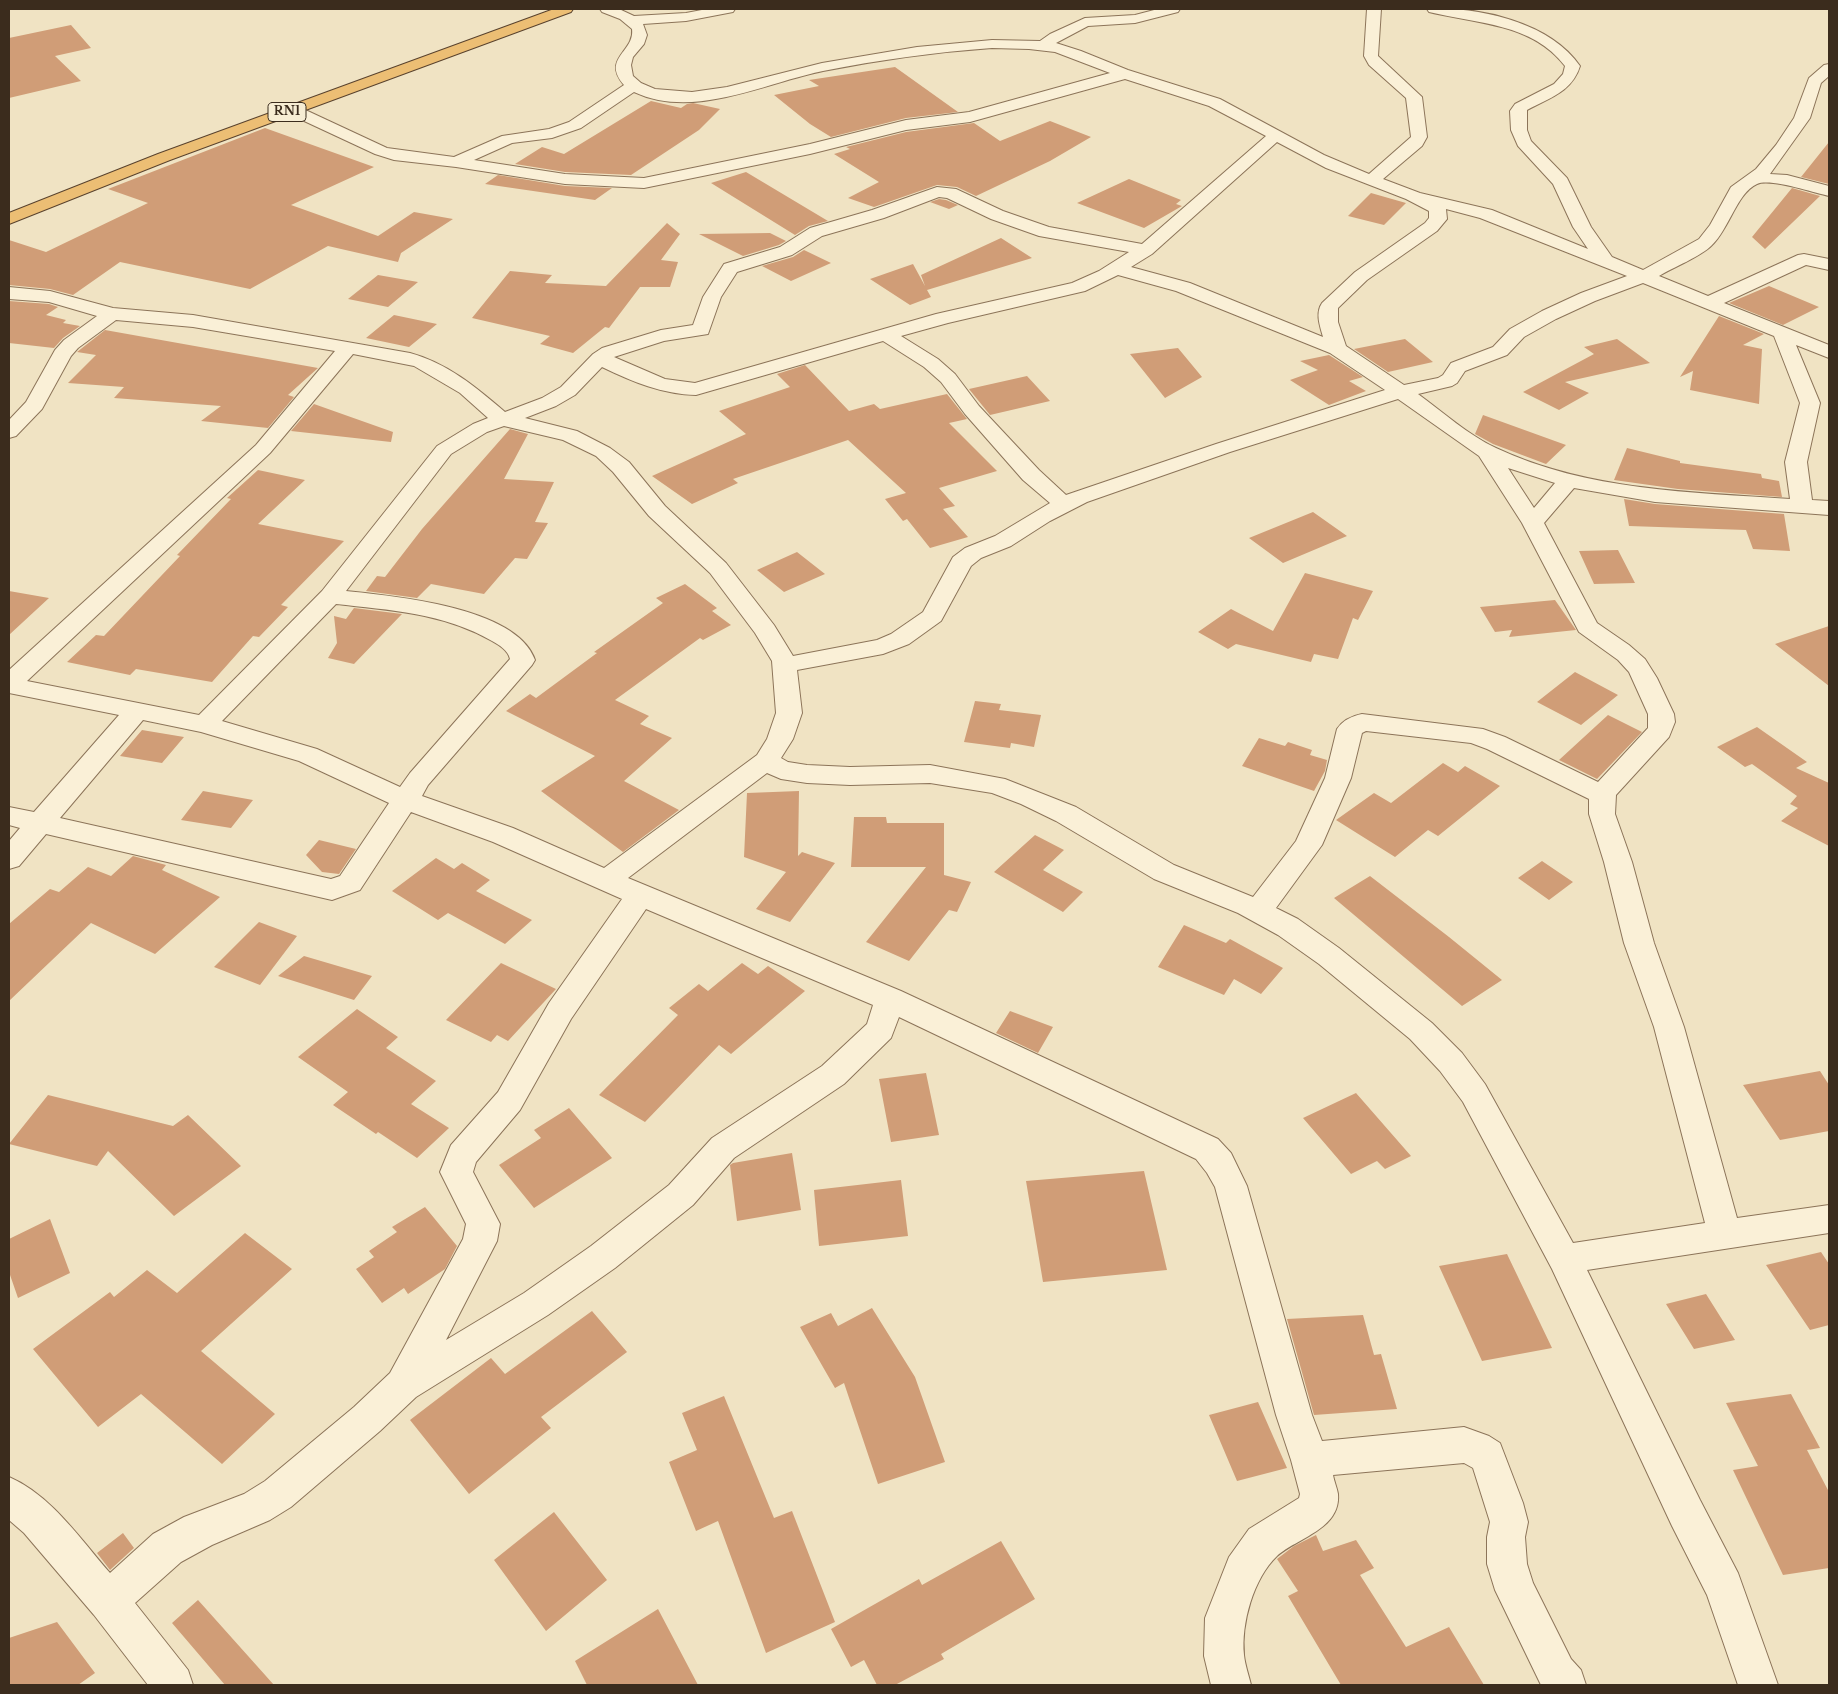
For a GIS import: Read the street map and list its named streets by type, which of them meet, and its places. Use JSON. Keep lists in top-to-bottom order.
{
  "streets": {
    "highway": ["RN1"]
  }
}
